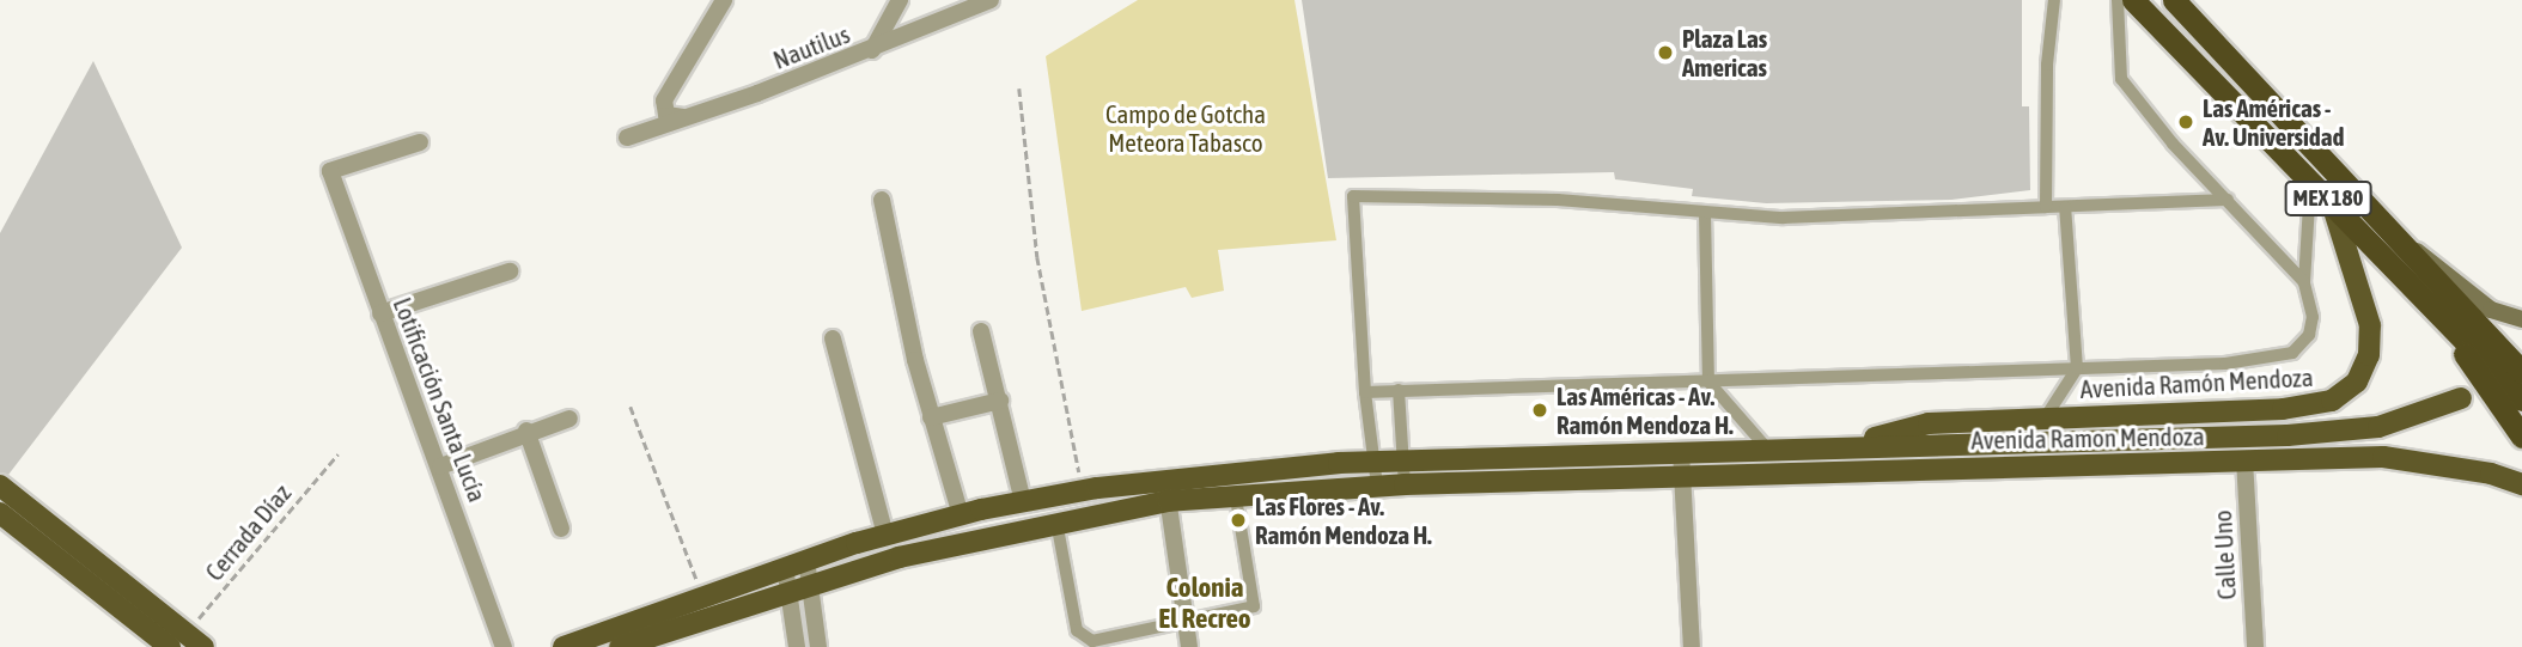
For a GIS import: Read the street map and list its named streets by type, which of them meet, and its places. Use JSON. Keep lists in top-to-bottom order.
{
  "streets": {
    "highway": ["MEX 180"],
    "main road": ["Avenida Ramón Mendoza", "Avenida Ramon Mendoza"],
    "street": ["Nautilus", "Lotificación Santa Lucía", "Calle Uno"],
    "path": ["Cerrada Díaz"]
  },
  "crossings": [
    ["MEX 180", "Avenida Ramón Mendoza"],
    ["Avenida Ramon Mendoza", "Calle Uno"]
  ],
  "districts": ["Colonia El Recreo"],
  "parks": ["Campo de Gotcha Meteora Tabasco"],
  "places": [
    "Plaza Las Americas",
    "Las Américas - Av. Universidad",
    "Las Américas - Av. Ramón Mendoza H.",
    "Las Flores - Av. Ramón Mendoza H."
  ]
}
